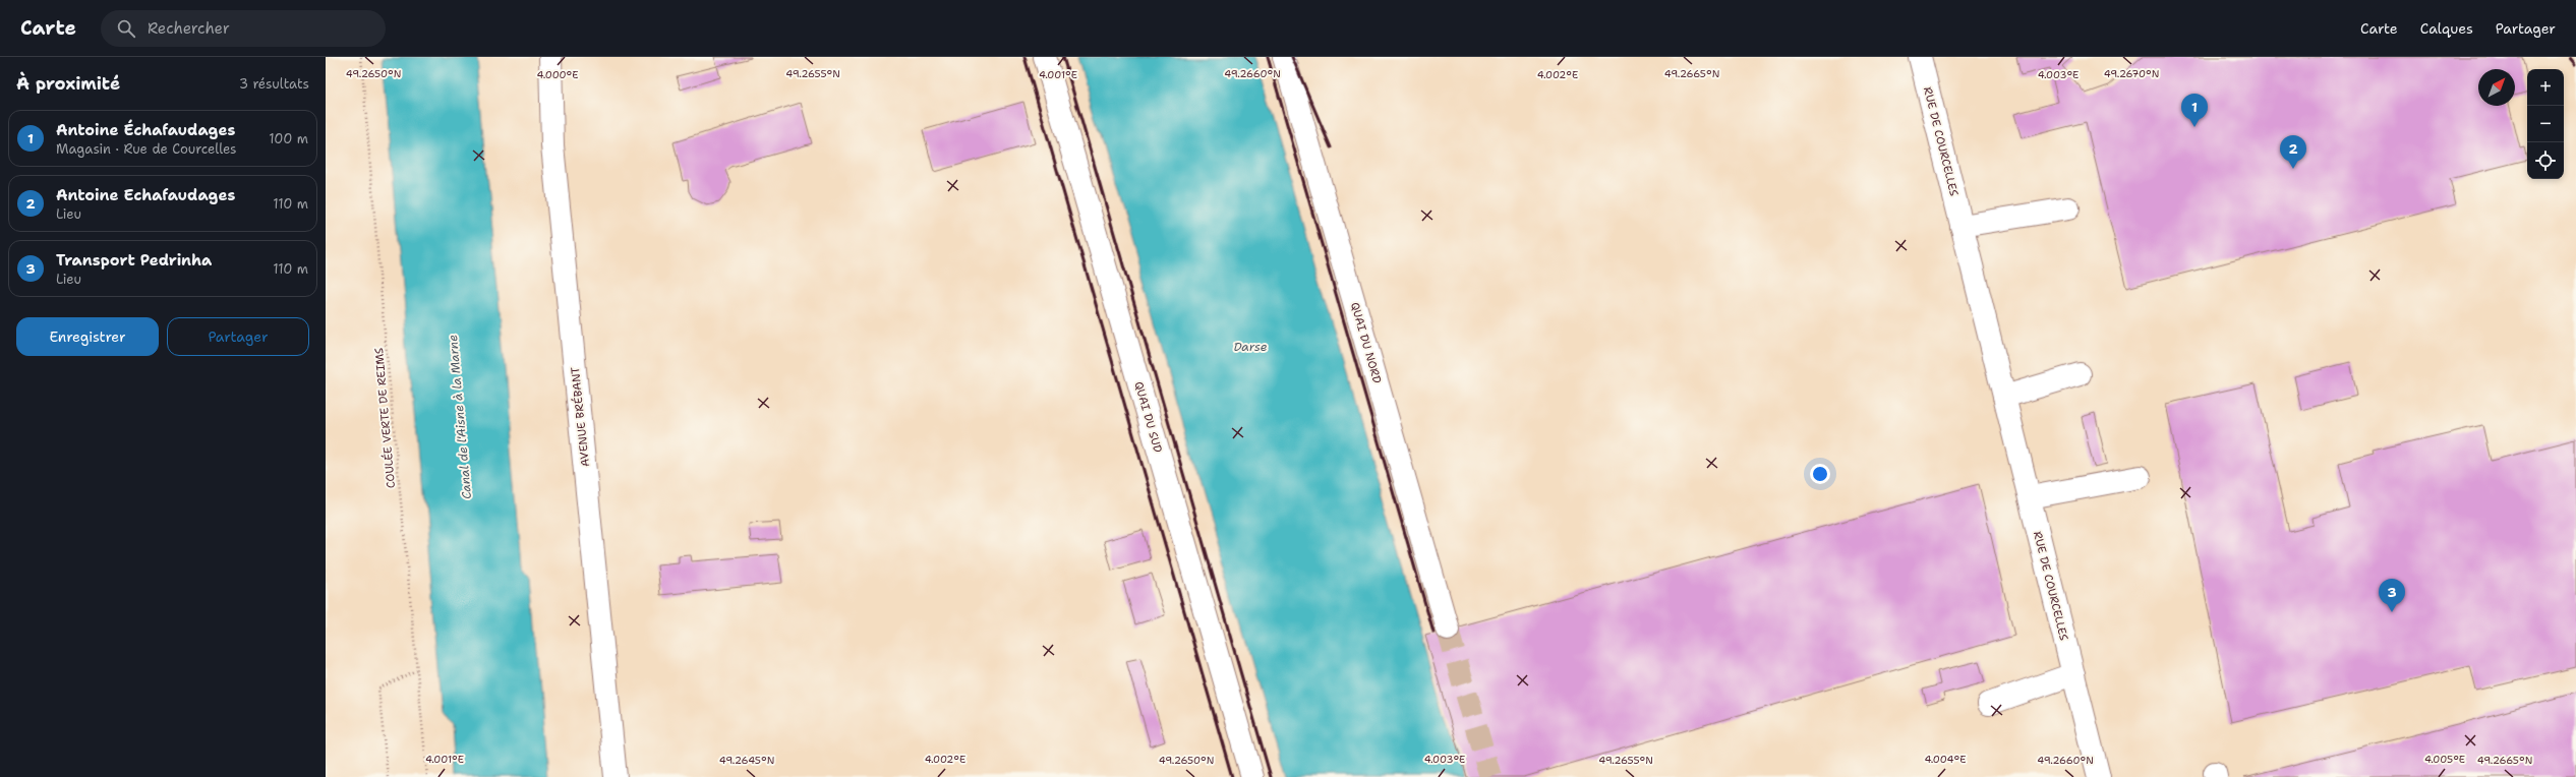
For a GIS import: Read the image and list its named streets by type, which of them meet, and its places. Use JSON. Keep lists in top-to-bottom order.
{
  "streets": {
    "street": [
      "RUE DE COURCELLES",
      "QUAI DU NORD",
      "AVENUE BRÉBANT",
      "QUAI DU SUD"
    ],
    "path": ["COULÉE VERTE DE REIMS"]
  },
  "water": ["Darse", "Canal de l'Aisne à la Marne"],
  "north": "top right",
  "page": {
    "header": "Carte",
    "search": "Rechercher",
    "nav": ["Carte", "Calques", "Partager"],
    "heading": ["À proximité", "3 résultats"],
    "map_buttons": ["+", "−"],
    "pins": ["1", "2", "3"],
    "list": [
      {
        "mark": "1",
        "name": "Antoine Échafaudages",
        "note": "Magasin · Rue de Courcelles",
        "value": "100 m"
      },
      {
        "mark": "2",
        "name": "Antoine Echafaudages",
        "note": "Lieu",
        "value": "110 m"
      },
      {
        "mark": "3",
        "name": "Transport Pedrinha",
        "note": "Lieu",
        "value": "110 m"
      }
    ],
    "buttons": ["Enregistrer", "Partager"]
  },
  "coordinates": [
    "49.2650°N",
    "49.2655°N",
    "49.2660°N",
    "49.2665°N",
    "49.2670°N",
    "4.000°E",
    "4.001°E",
    "4.002°E",
    "4.003°E",
    "4.004°E",
    "4.005°E",
    "49.2645°N"
  ]
}
